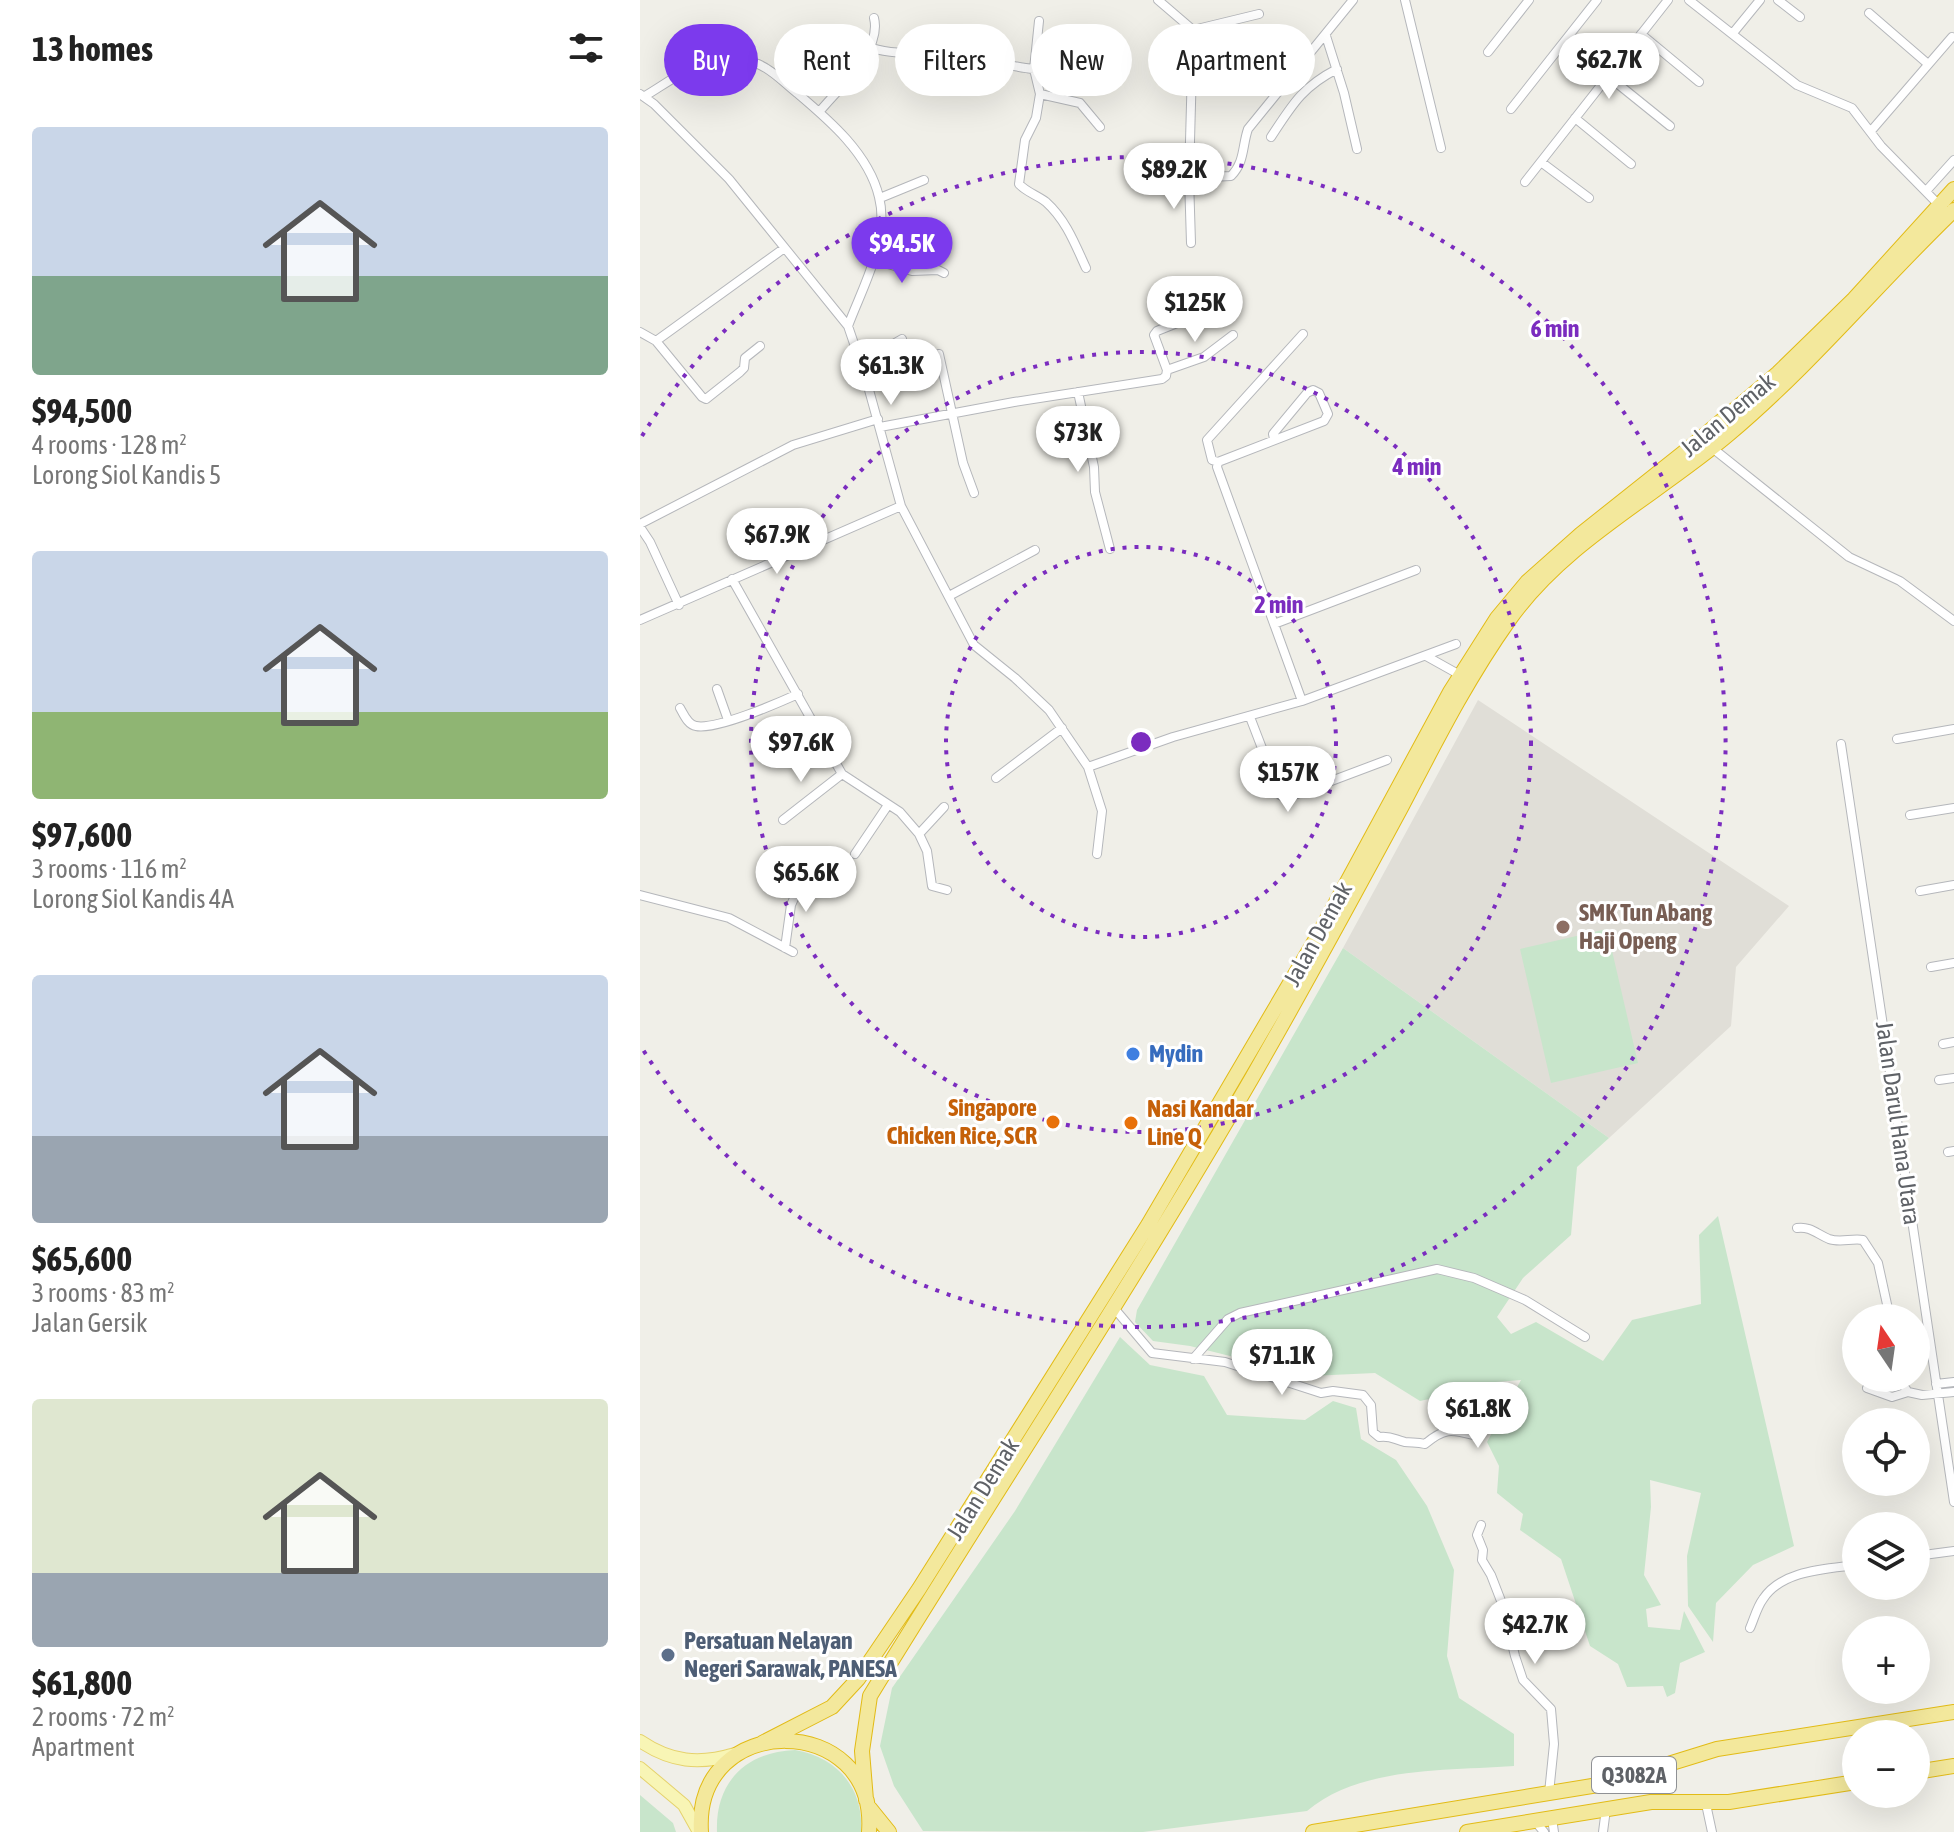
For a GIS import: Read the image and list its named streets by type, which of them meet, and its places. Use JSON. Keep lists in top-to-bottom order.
{
  "streets": {
    "highway": ["Jalan Demak", "Q3082A"],
    "street": ["Jalan Darul Hana Utara"]
  },
  "places": [
    "SMK Tun Abang Haji Openg",
    "Mydin",
    "Singapore Chicken Rice, SCR",
    "Nasi Kandar Line Q",
    "Persatuan Nelayan Negeri Sarawak, PANESA"
  ],
  "north": "top",
  "page": {
    "heading": "13 homes",
    "chip": [
      "Buy",
      "Rent",
      "Filters",
      "New",
      "Apartment"
    ],
    "price": [
      "$62.7K",
      "$89.2K",
      "$94.5K",
      "$125K",
      "$61.3K",
      "$73K",
      "$67.9K",
      "$97.6K",
      "$157K",
      "$65.6K",
      "$71.1K",
      "$61.8K",
      "$42.7K"
    ],
    "list": [
      {
        "name": "$94,500",
        "note": "4 rooms · 128 m² · Lorong Siol Kandis 5"
      },
      {
        "name": "$97,600",
        "note": "3 rooms · 116 m² · Lorong Siol Kandis 4A"
      },
      {
        "name": "$65,600",
        "note": "3 rooms · 83 m² · Jalan Gersik"
      },
      {
        "name": "$61,800",
        "note": "2 rooms · 72 m² · Apartment"
      }
    ],
    "map_buttons": ["+", "−"]
  },
  "rings": ["6 min", "4 min", "2 min"]
}
